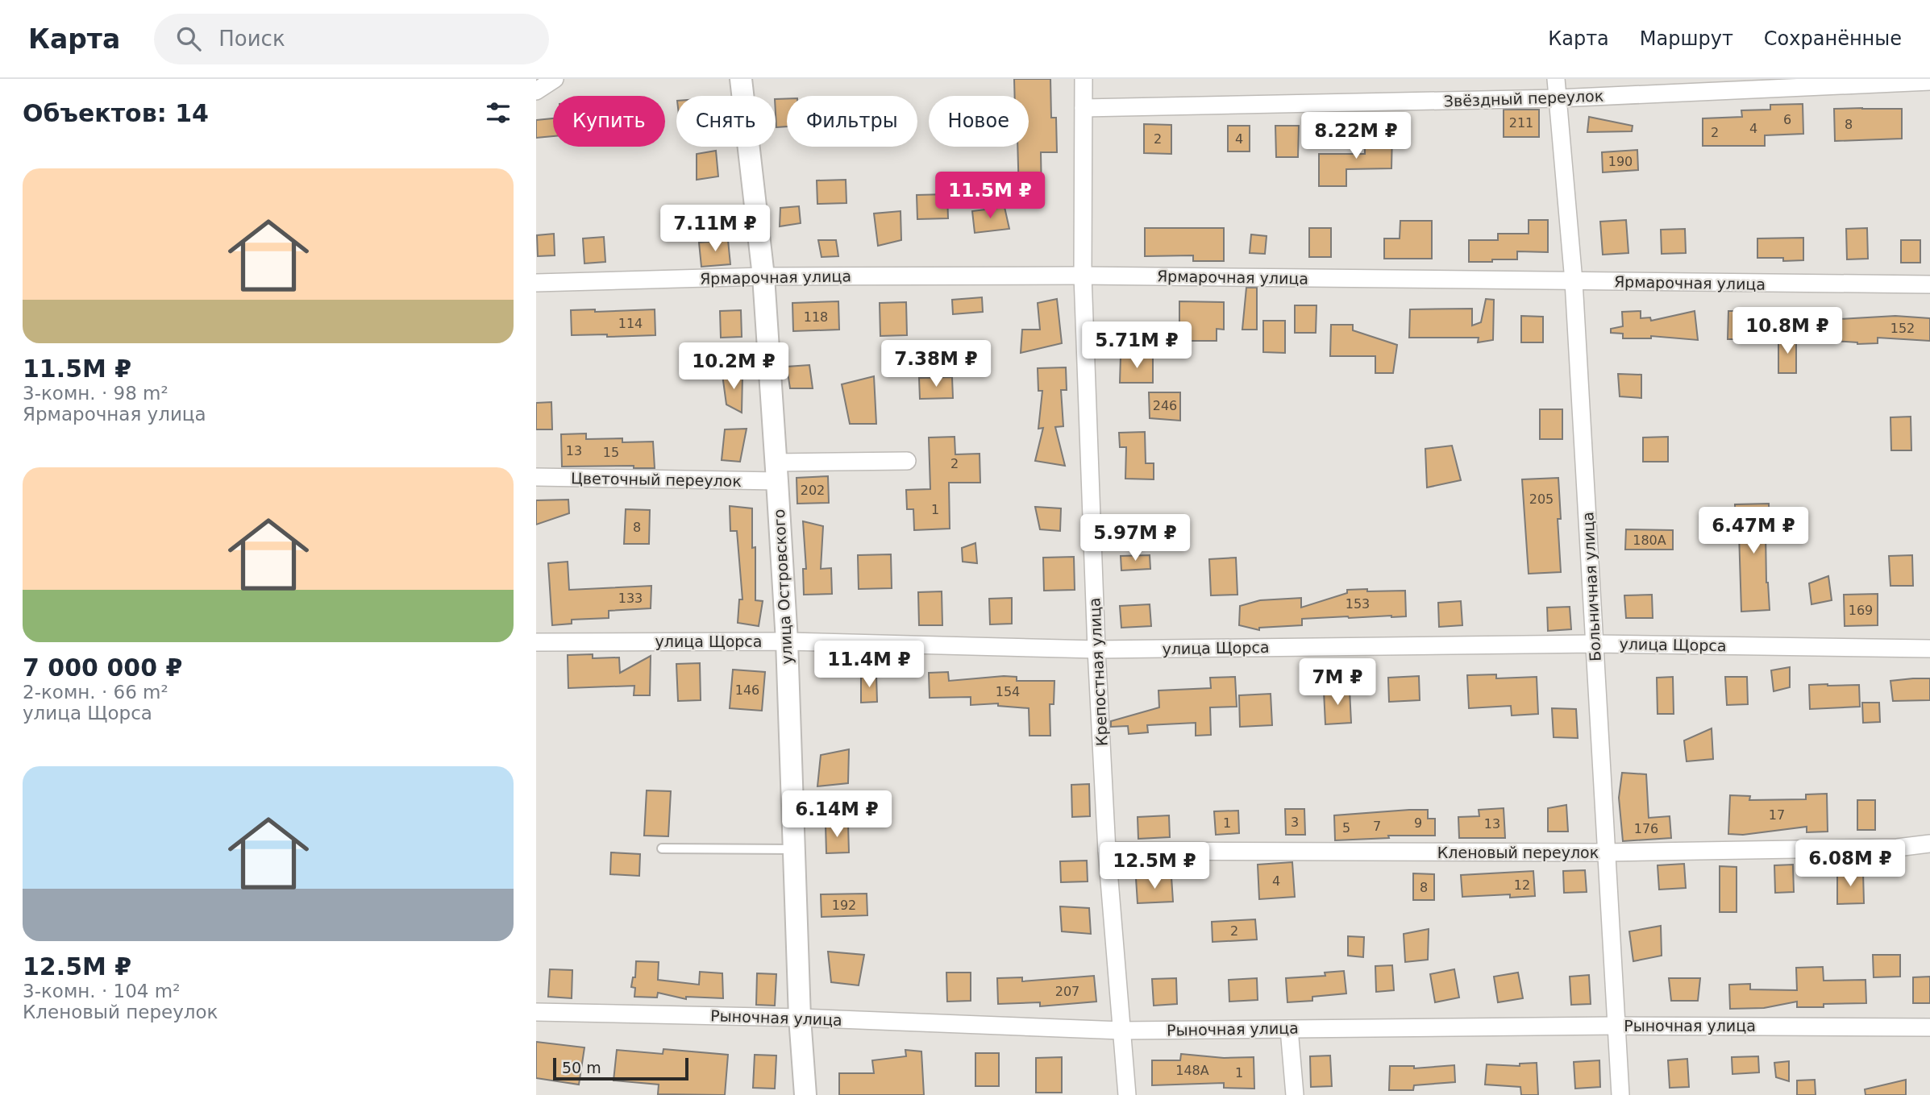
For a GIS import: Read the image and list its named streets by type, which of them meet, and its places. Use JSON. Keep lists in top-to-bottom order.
{
  "streets": {
    "street": [
      "Звёздный переулок",
      "Ярмарочная улица",
      "Цветочный переулок",
      "улица Островского",
      "Больничная улица",
      "улица Щорса",
      "Крепостная улица",
      "Кленовый переулок",
      "Рыночная улица"
    ]
  },
  "crossings": [
    ["Звёздный переулок", "Больничная улица"],
    ["Звёздный переулок", "Крепостная улица"],
    ["Ярмарочная улица", "улица Островского"],
    ["Ярмарочная улица", "Больничная улица"],
    ["Ярмарочная улица", "Крепостная улица"],
    ["Цветочный переулок", "улица Островского"],
    ["улица Островского", "улица Щорса"],
    ["улица Островского", "Рыночная улица"],
    ["Больничная улица", "улица Щорса"],
    ["Больничная улица", "Кленовый переулок"],
    ["Больничная улица", "Рыночная улица"],
    ["улица Щорса", "Крепостная улица"],
    ["Крепостная улица", "Кленовый переулок"],
    ["Крепостная улица", "Рыночная улица"]
  ],
  "house_numbers": [
    "6",
    "211",
    "8",
    "4",
    "2",
    "2",
    "4",
    "190",
    "118",
    "114",
    "152",
    "246",
    "13",
    "15",
    "2",
    "202",
    "205",
    "1",
    "8",
    "180А",
    "133",
    "153",
    "169",
    "146",
    "154",
    "17",
    "3",
    "1",
    "9",
    "13",
    "7",
    "5",
    "176",
    "4",
    "12",
    "8",
    "192",
    "2",
    "207",
    "148А",
    "1"
  ],
  "scale_bar": "50 m",
  "page": {
    "header": "Карта",
    "search": "Поиск",
    "nav": ["Карта", "Маршрут", "Сохранённые"],
    "heading": "Объектов: 14",
    "chip": [
      "Купить",
      "Снять",
      "Фильтры",
      "Новое"
    ],
    "price": [
      "8.22M ₽",
      "11.5M ₽",
      "7.11M ₽",
      "10.8M ₽",
      "5.71M ₽",
      "7.38M ₽",
      "10.2M ₽",
      "6.47M ₽",
      "5.97M ₽",
      "11.4M ₽",
      "7M ₽",
      "6.14M ₽",
      "6.08M ₽",
      "12.5M ₽"
    ],
    "list": [
      {
        "name": "11.5M ₽",
        "note": "3-комн. · 98 m² · Ярмарочная улица"
      },
      {
        "name": "7 000 000 ₽",
        "note": "2-комн. · 66 m² · улица Щорса"
      },
      {
        "name": "12.5M ₽",
        "note": "3-комн. · 104 m² · Кленовый переулок"
      }
    ],
    "scale": "50 m"
  }
}
